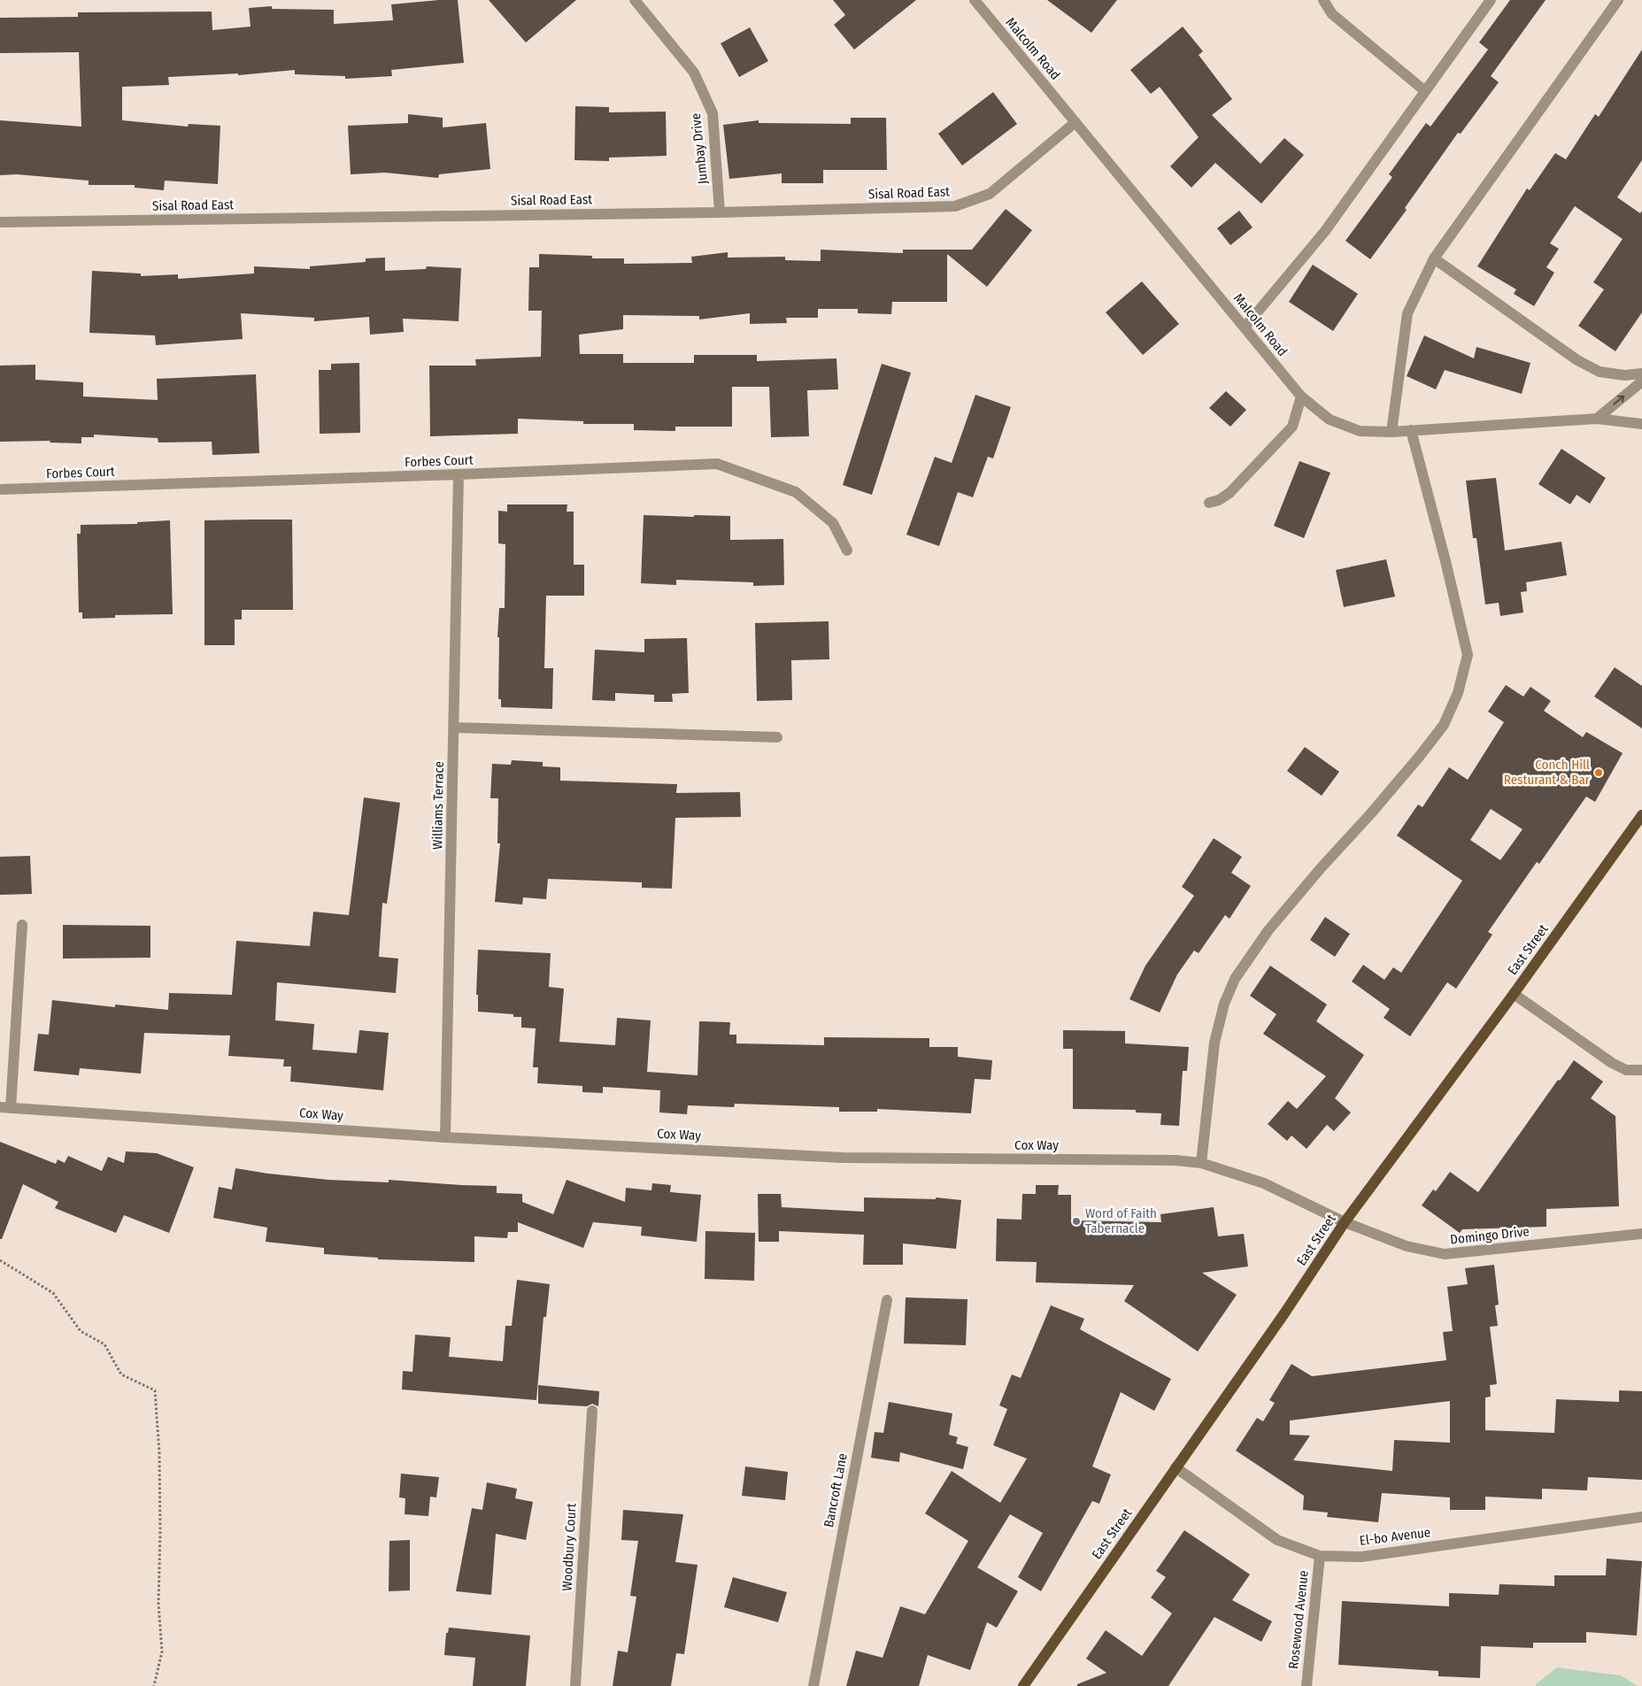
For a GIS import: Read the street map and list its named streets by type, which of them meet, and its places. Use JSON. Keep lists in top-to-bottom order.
{
  "streets": {
    "main road": ["East Street"],
    "street": [
      "Malcolm Road",
      "Jumbay Drive",
      "Sisal Road East",
      "Forbes Court",
      "Williams Terrace",
      "Cox Way",
      "Domingo Drive",
      "Bancroft Lane",
      "El-bo Avenue",
      "Woodbury Court",
      "Rosewood Avenue"
    ]
  },
  "crossings": [
    ["Malcolm Road", "Sisal Road East"],
    ["Jumbay Drive", "Sisal Road East"],
    ["Forbes Court", "Williams Terrace"],
    ["Williams Terrace", "Cox Way"],
    ["East Street", "Cox Way"],
    ["East Street", "Domingo Drive"],
    ["East Street", "El-bo Avenue"],
    ["Cox Way", "Domingo Drive"],
    ["El-bo Avenue", "Rosewood Avenue"]
  ],
  "places": ["Conch Hill Resturant & Bar", "Word of Faith Tabernacle"]
}
